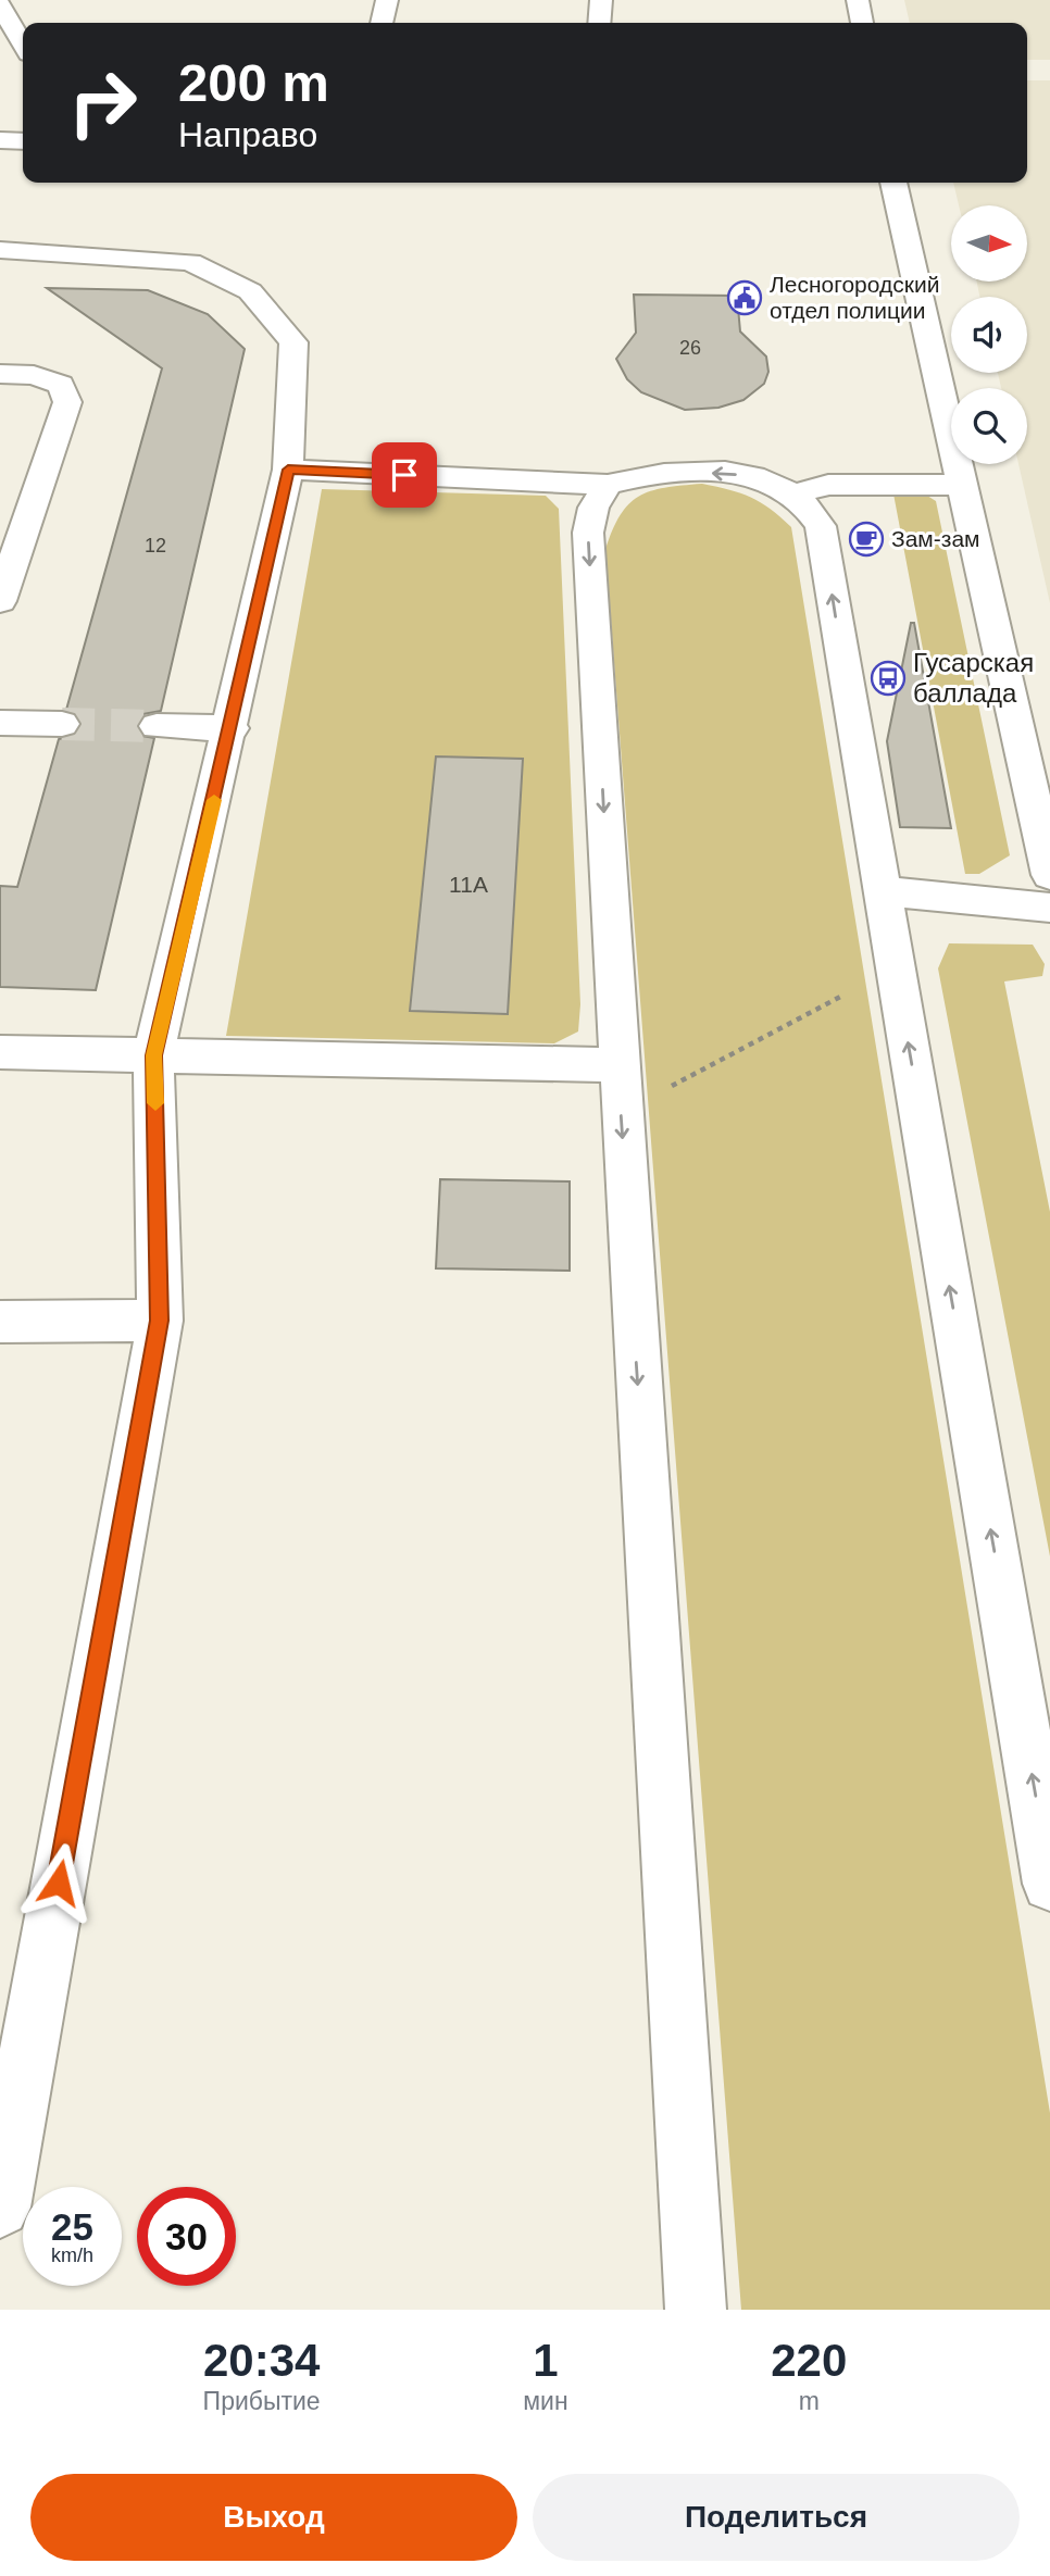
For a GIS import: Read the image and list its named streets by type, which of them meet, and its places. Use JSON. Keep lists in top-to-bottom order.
{
  "places": {
    "public building": ["Лесногородский отдел полиции"],
    "cafe": ["Зам-зам"],
    "bus stop": ["Гусарская баллада"]
  },
  "house_numbers": ["26", "12", "11А"],
  "north": "right",
  "page": {
    "turn": ["200 m", "Направо"],
    "speed": "25 km/h",
    "limit": "30",
    "eta": [
      "20:34",
      "Прибытие",
      "1",
      "мин",
      "220",
      "m"
    ],
    "buttons": ["Выход", "Поделиться"]
  }
}
